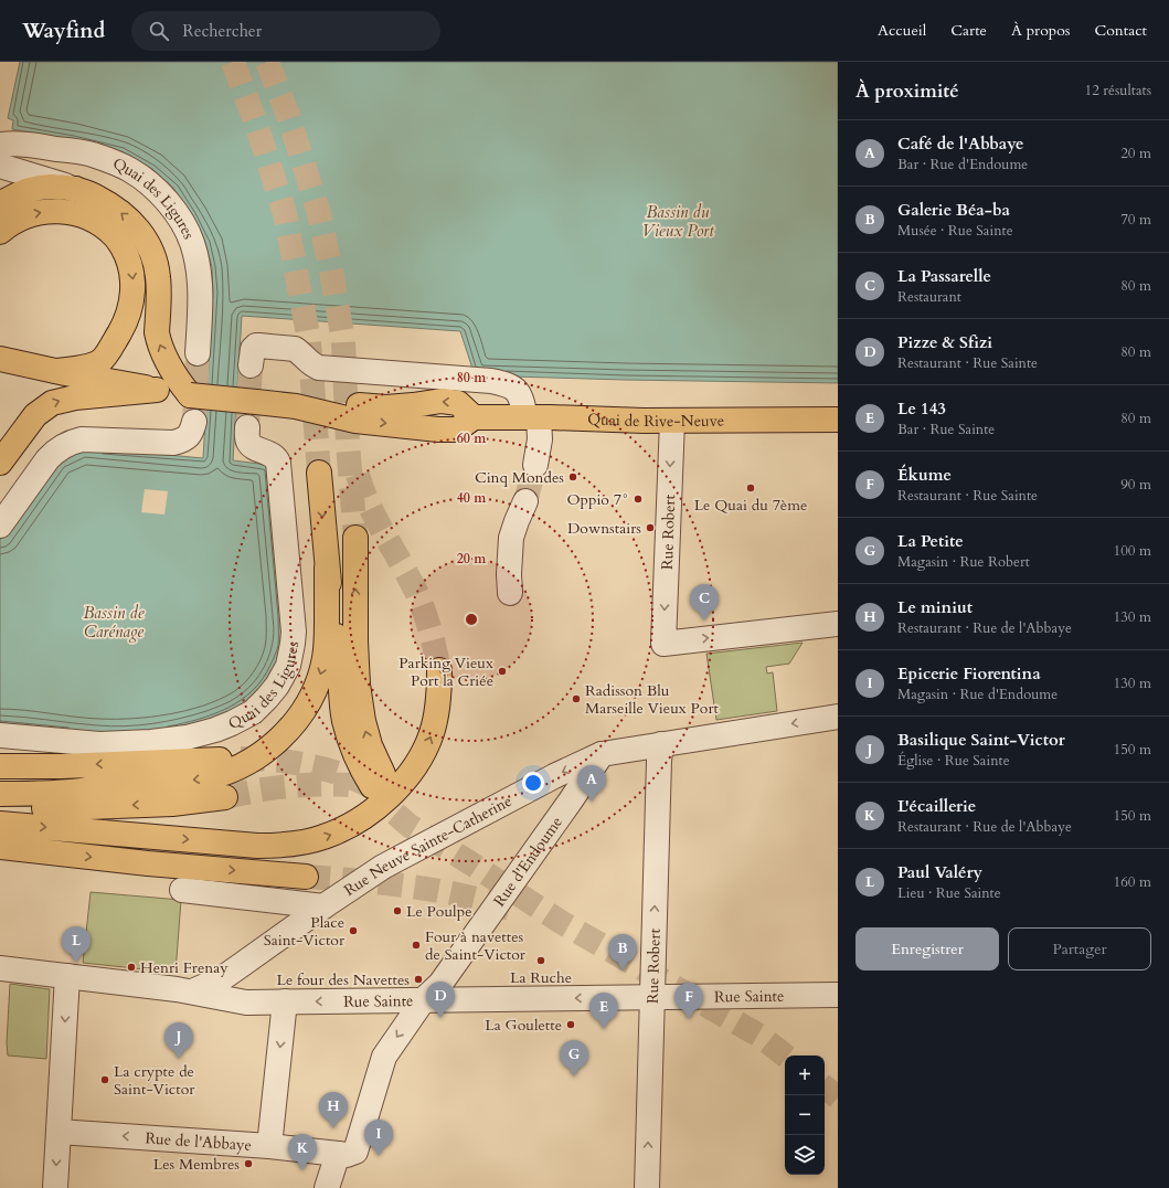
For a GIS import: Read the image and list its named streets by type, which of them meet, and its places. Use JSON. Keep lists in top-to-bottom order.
{
  "streets": {
    "main road": ["Quai de Rive-Neuve"],
    "street": [
      "Quai des Ligures",
      "Rue Robert",
      "Rue Neuve Sainte-Catherine",
      "Rue d'Endoume",
      "Rue Sainte",
      "Rue de l'Abbaye"
    ]
  },
  "crossings": [
    ["Quai de Rive-Neuve", "Rue Robert"],
    ["Rue Robert", "Rue Neuve Sainte-Catherine"],
    ["Rue Robert", "Rue Sainte"],
    ["Rue Neuve Sainte-Catherine", "Rue d'Endoume"],
    ["Rue Neuve Sainte-Catherine", "Rue Sainte"],
    ["Rue d'Endoume", "Rue Sainte"],
    ["Rue d'Endoume", "Rue de l'Abbaye"]
  ],
  "one_way": [
    "Rue Neuve Sainte-Catherine",
    "Rue d'Endoume",
    "Rue Sainte",
    "Rue de l'Abbaye"
  ],
  "water": ["Bassin du Vieux Port", "Bassin de Carénage"],
  "places": [
    "Cinq Mondes",
    "Le Quai du 7ème",
    "Oppio 7°",
    "Downstairs",
    "Parking Vieux Port la Criée",
    "Radisson Blu Marseille Vieux Port",
    "Le Poulpe",
    "Place Saint-Victor",
    "Four à navettes de Saint-Victor",
    "La Ruche",
    "Henri Frenay",
    "Le four des Navettes",
    "La Goulette",
    "La crypte de Saint-Victor",
    "Les Membres"
  ],
  "page": {
    "header": "Wayfind",
    "search": "Rechercher",
    "nav": [
      "Accueil",
      "Carte",
      "À propos",
      "Contact"
    ],
    "heading": ["À proximité", "12 résultats"],
    "list": [
      {
        "mark": "A",
        "name": "Café de l'Abbaye",
        "note": "Bar · Rue d'Endoume",
        "value": "20 m"
      },
      {
        "mark": "B",
        "name": "Galerie Béa-ba",
        "note": "Musée · Rue Sainte",
        "value": "70 m"
      },
      {
        "mark": "C",
        "name": "La Passarelle",
        "note": "Restaurant",
        "value": "80 m"
      },
      {
        "mark": "D",
        "name": "Pizze & Sfizi",
        "note": "Restaurant · Rue Sainte",
        "value": "80 m"
      },
      {
        "mark": "E",
        "name": "Le 143",
        "note": "Bar · Rue Sainte",
        "value": "80 m"
      },
      {
        "mark": "F",
        "name": "Ékume",
        "note": "Restaurant · Rue Sainte",
        "value": "90 m"
      },
      {
        "mark": "G",
        "name": "La Petite",
        "note": "Magasin · Rue Robert",
        "value": "100 m"
      },
      {
        "mark": "H",
        "name": "Le miniut",
        "note": "Restaurant · Rue de l'Abbaye",
        "value": "130 m"
      },
      {
        "mark": "I",
        "name": "Epicerie Fiorentina",
        "note": "Magasin · Rue d'Endoume",
        "value": "130 m"
      },
      {
        "mark": "J",
        "name": "Basilique Saint-Victor",
        "note": "Église · Rue Sainte",
        "value": "150 m"
      },
      {
        "mark": "K",
        "name": "L'écaillerie",
        "note": "Restaurant · Rue de l'Abbaye",
        "value": "150 m"
      },
      {
        "mark": "L",
        "name": "Paul Valéry",
        "note": "Lieu · Rue Sainte",
        "value": "160 m"
      }
    ],
    "pins": [
      "C",
      "A",
      "L",
      "B",
      "D",
      "F",
      "E",
      "J",
      "G",
      "H",
      "I",
      "K"
    ],
    "buttons": ["Enregistrer", "Partager"],
    "map_buttons": ["+", "−"]
  },
  "rings": [
    "80 m",
    "60 m",
    "40 m",
    "20 m"
  ]
}
